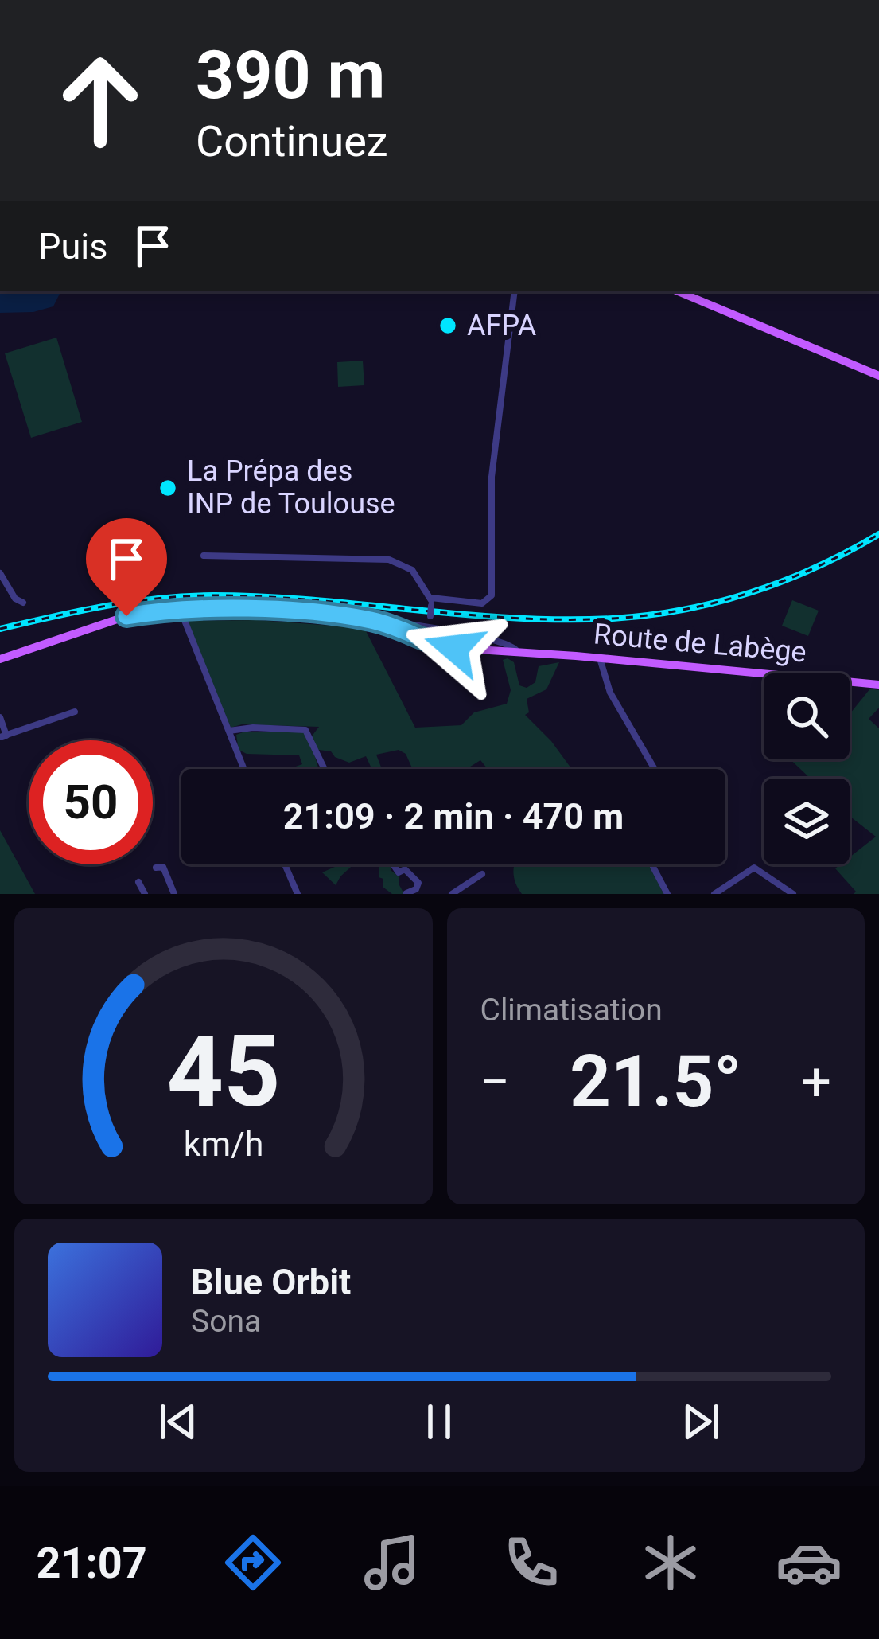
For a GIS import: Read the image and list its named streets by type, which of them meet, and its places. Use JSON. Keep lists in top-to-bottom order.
{
  "streets": {
    "main road": ["Route de Labège"]
  },
  "places": ["AFPA", "La Prépa des INP de Toulouse"],
  "page": {
    "turn": ["390 m", "Continuez"],
    "then": "Puis",
    "limit": "50",
    "trip": "21:09 · 2 min · 470 m",
    "tile": "Climatisation",
    "heat": ["−", "21.5°", "+"],
    "song": ["Blue Orbit", "Sona"],
    "tabs": "21:07",
    "gauge": ["45", "km/h"]
  }
}
